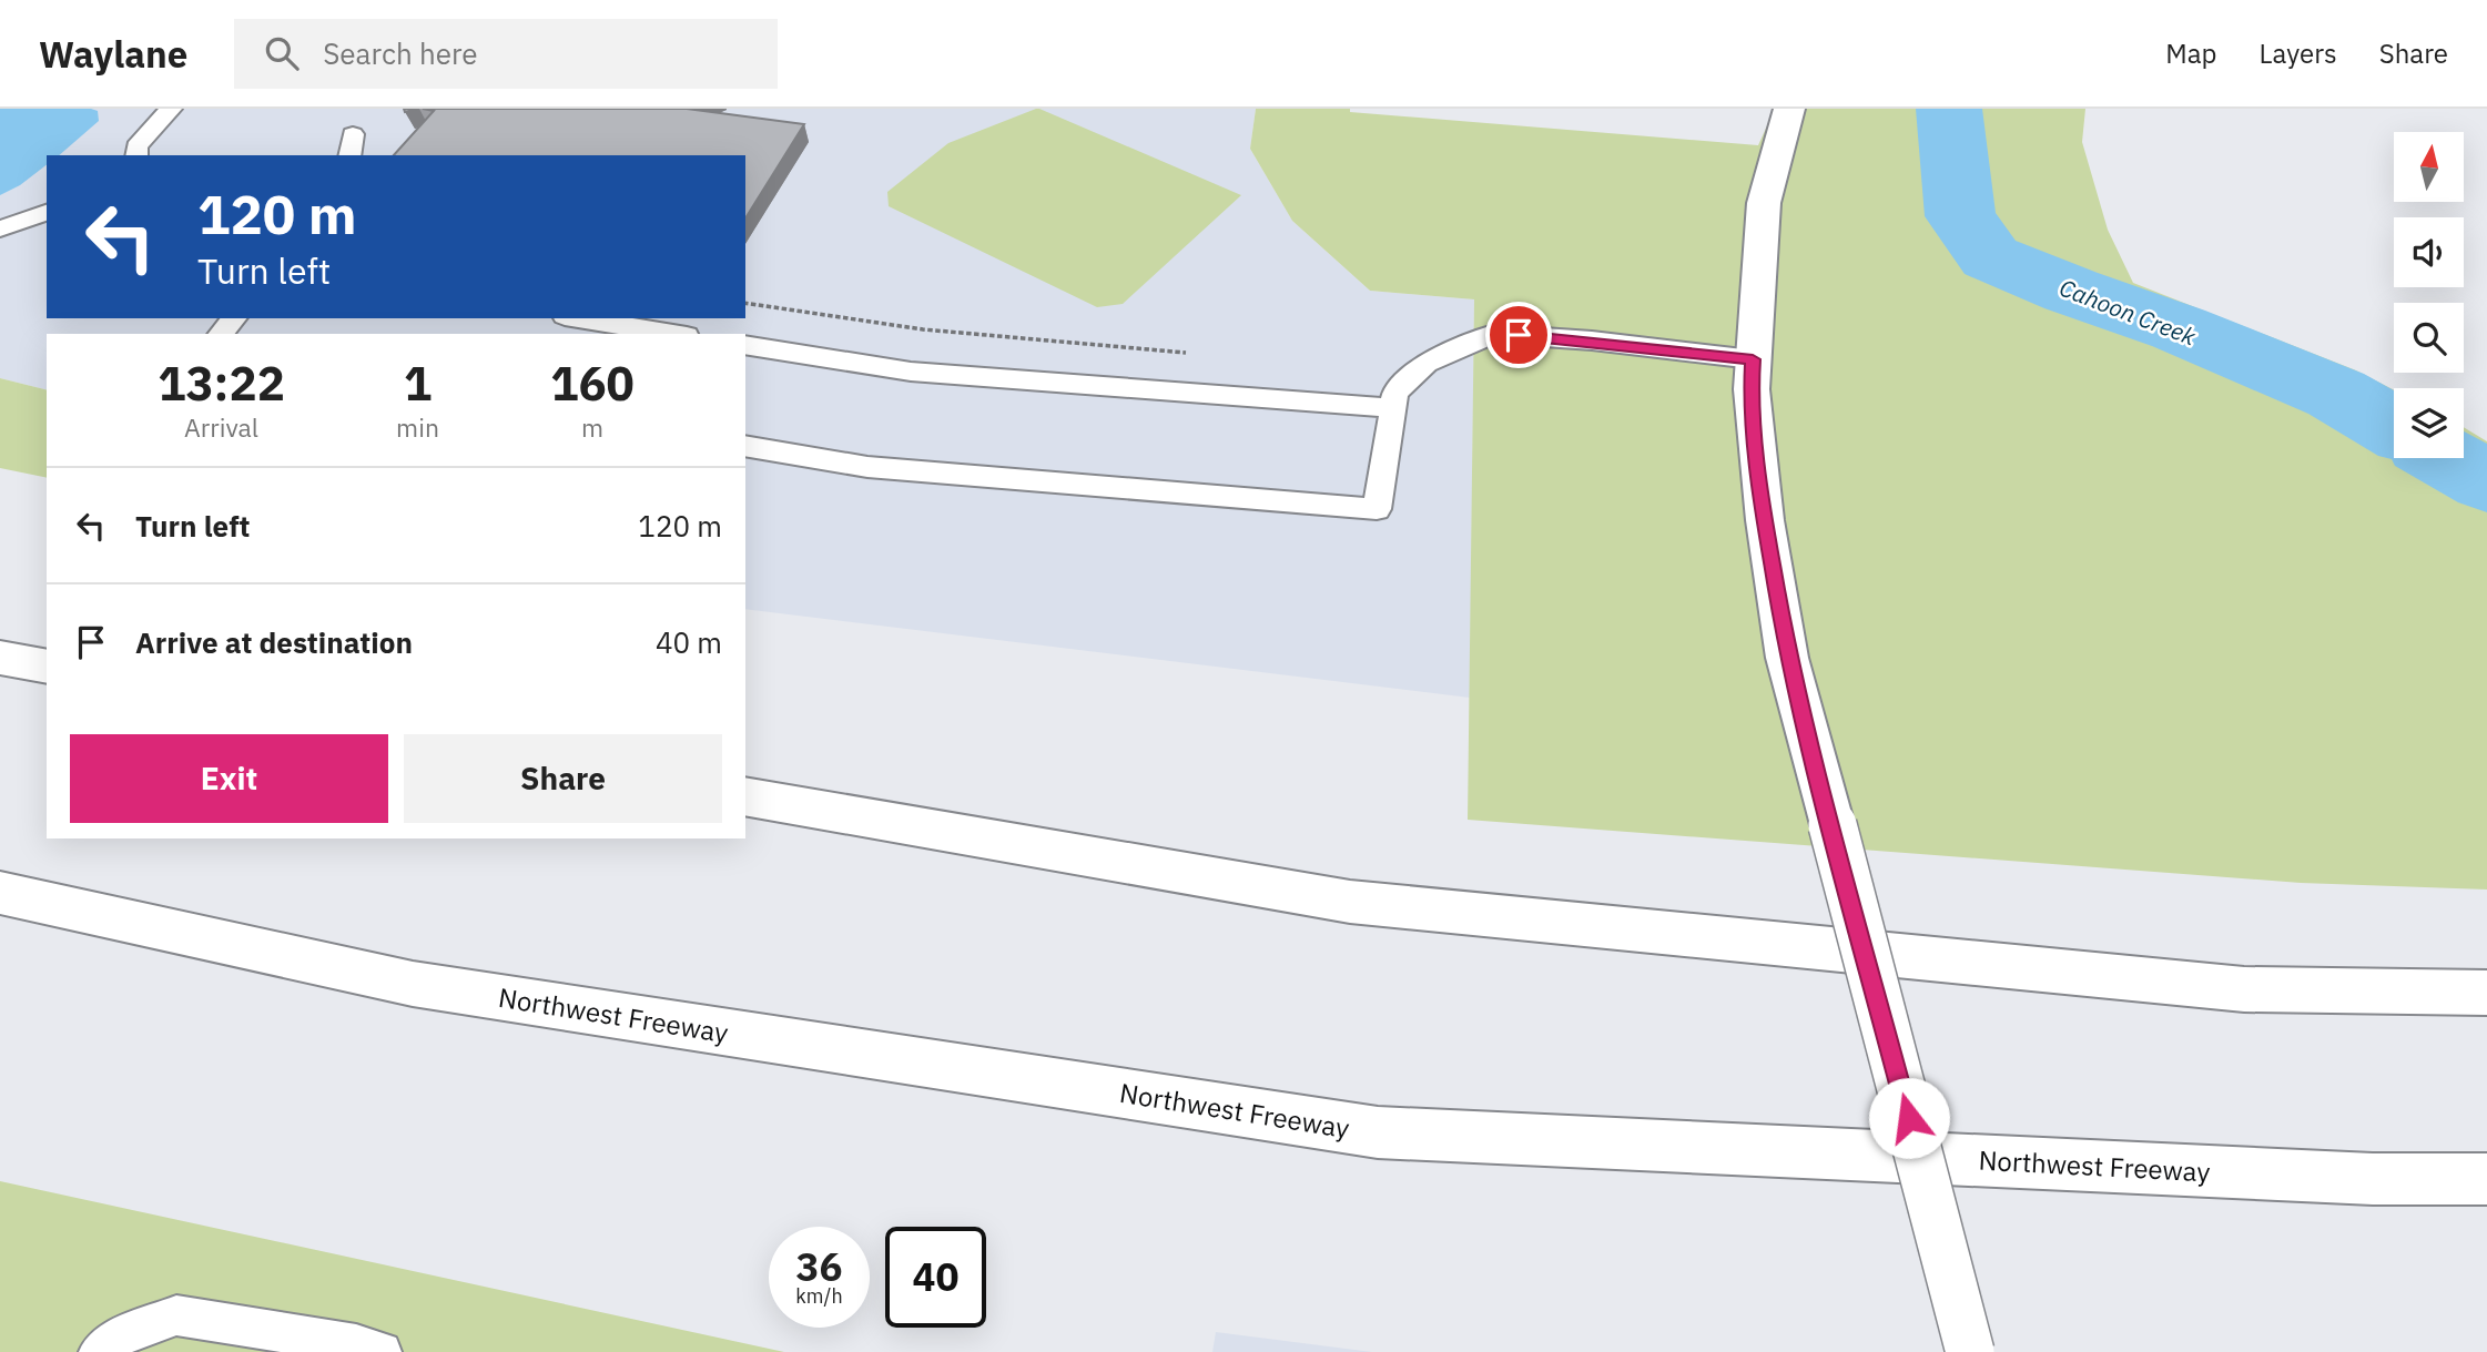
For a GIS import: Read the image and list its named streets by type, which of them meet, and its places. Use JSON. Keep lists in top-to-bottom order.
{
  "streets": {
    "main road": ["Northwest Freeway"]
  },
  "water": ["Cahoon Creek"],
  "north": "top",
  "page": {
    "header": "Waylane",
    "search": "Search here",
    "nav": ["Map", "Layers", "Share"],
    "turn": ["120 m", "Turn left"],
    "eta": [
      "13:22",
      "Arrival",
      "1",
      "min",
      "160",
      "m"
    ],
    "list": [
      {
        "name": "Turn left",
        "value": "120 m"
      },
      {
        "name": "Arrive at destination",
        "value": "40 m"
      }
    ],
    "buttons": ["Exit", "Share"],
    "speed": "36 km/h",
    "limit": "40"
  }
}
